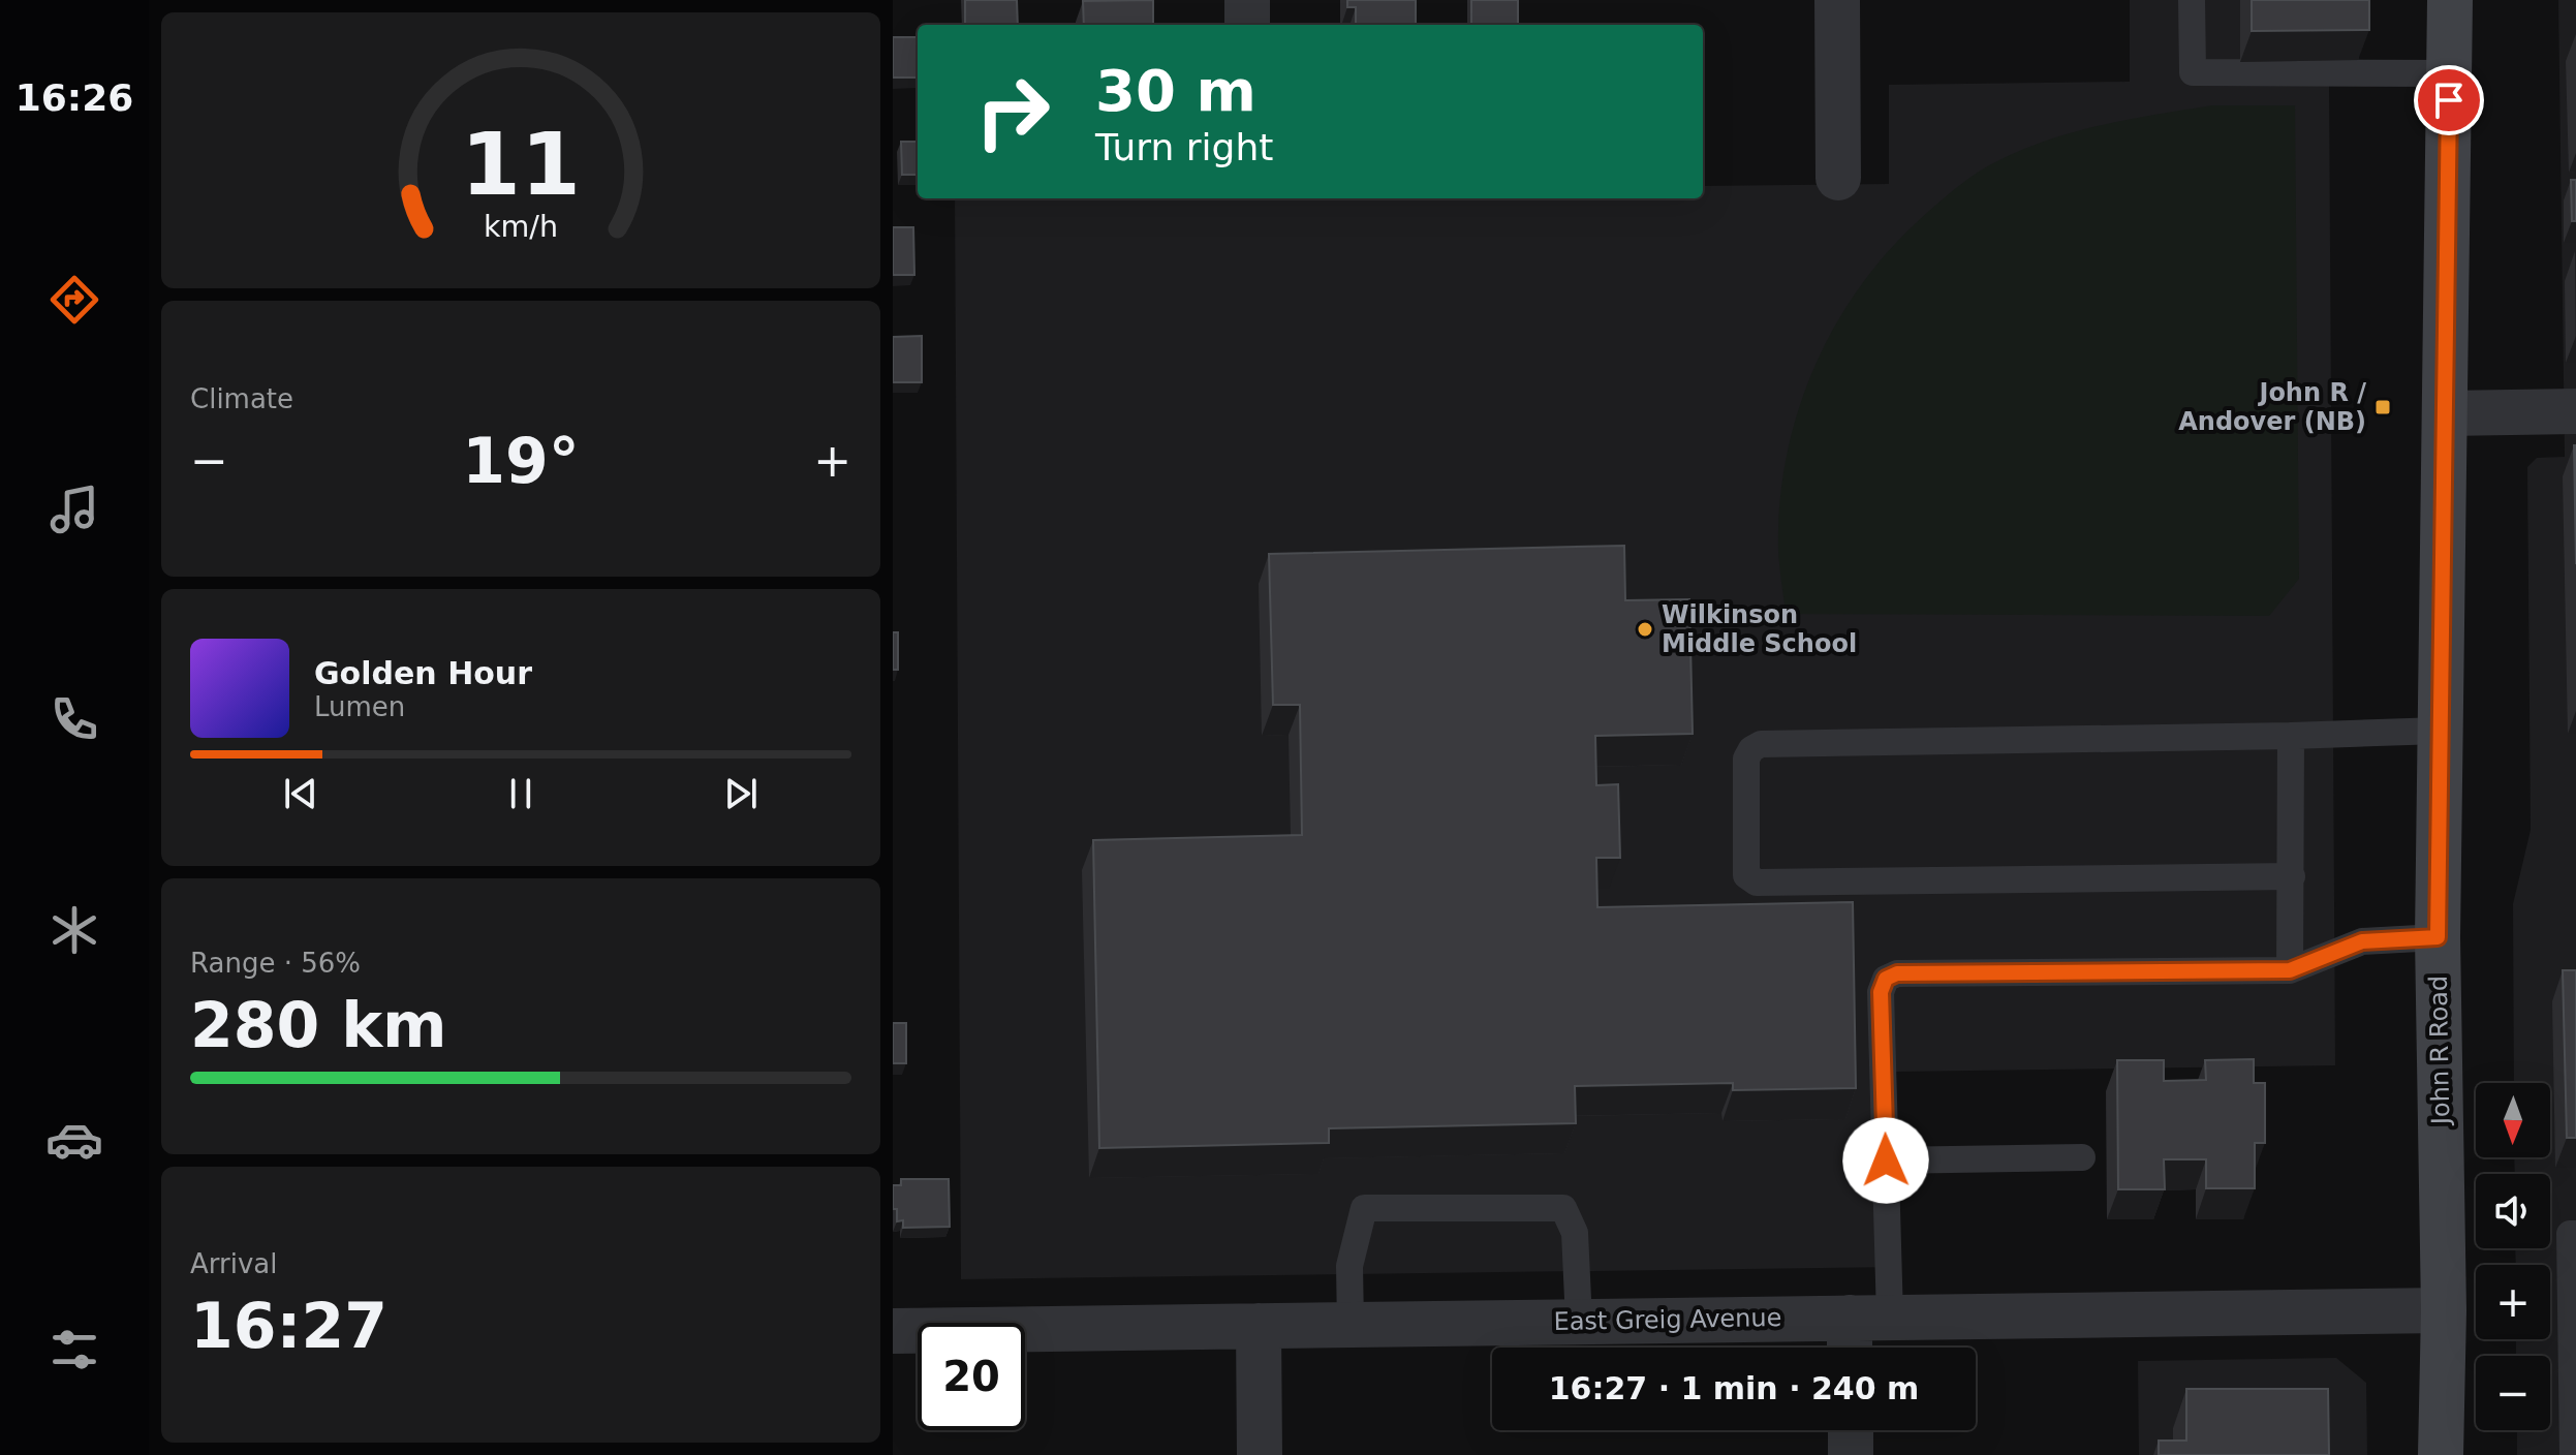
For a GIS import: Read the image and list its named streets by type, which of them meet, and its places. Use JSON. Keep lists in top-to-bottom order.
{
  "streets": {
    "main road": ["John R Road"],
    "street": ["East Greig Avenue"]
  },
  "crossings": [
    ["John R Road", "East Greig Avenue"]
  ],
  "places": {
    "transit": ["John R / Andover (NB)"],
    "other": ["Wilkinson Middle School"]
  },
  "north": "bottom",
  "page": {
    "tabs": "16:26",
    "turn": ["30 m", "Turn right"],
    "tile": [
      "Climate",
      ["Range · 56%", "280 km"],
      ["Arrival", "16:27"]
    ],
    "heat": ["−", "19°", "+"],
    "song": ["Golden Hour", "Lumen"],
    "map_buttons": ["+", "−"],
    "limit": "20",
    "trip": "16:27 · 1 min · 240 m",
    "gauge": ["11", "km/h"]
  }
}
